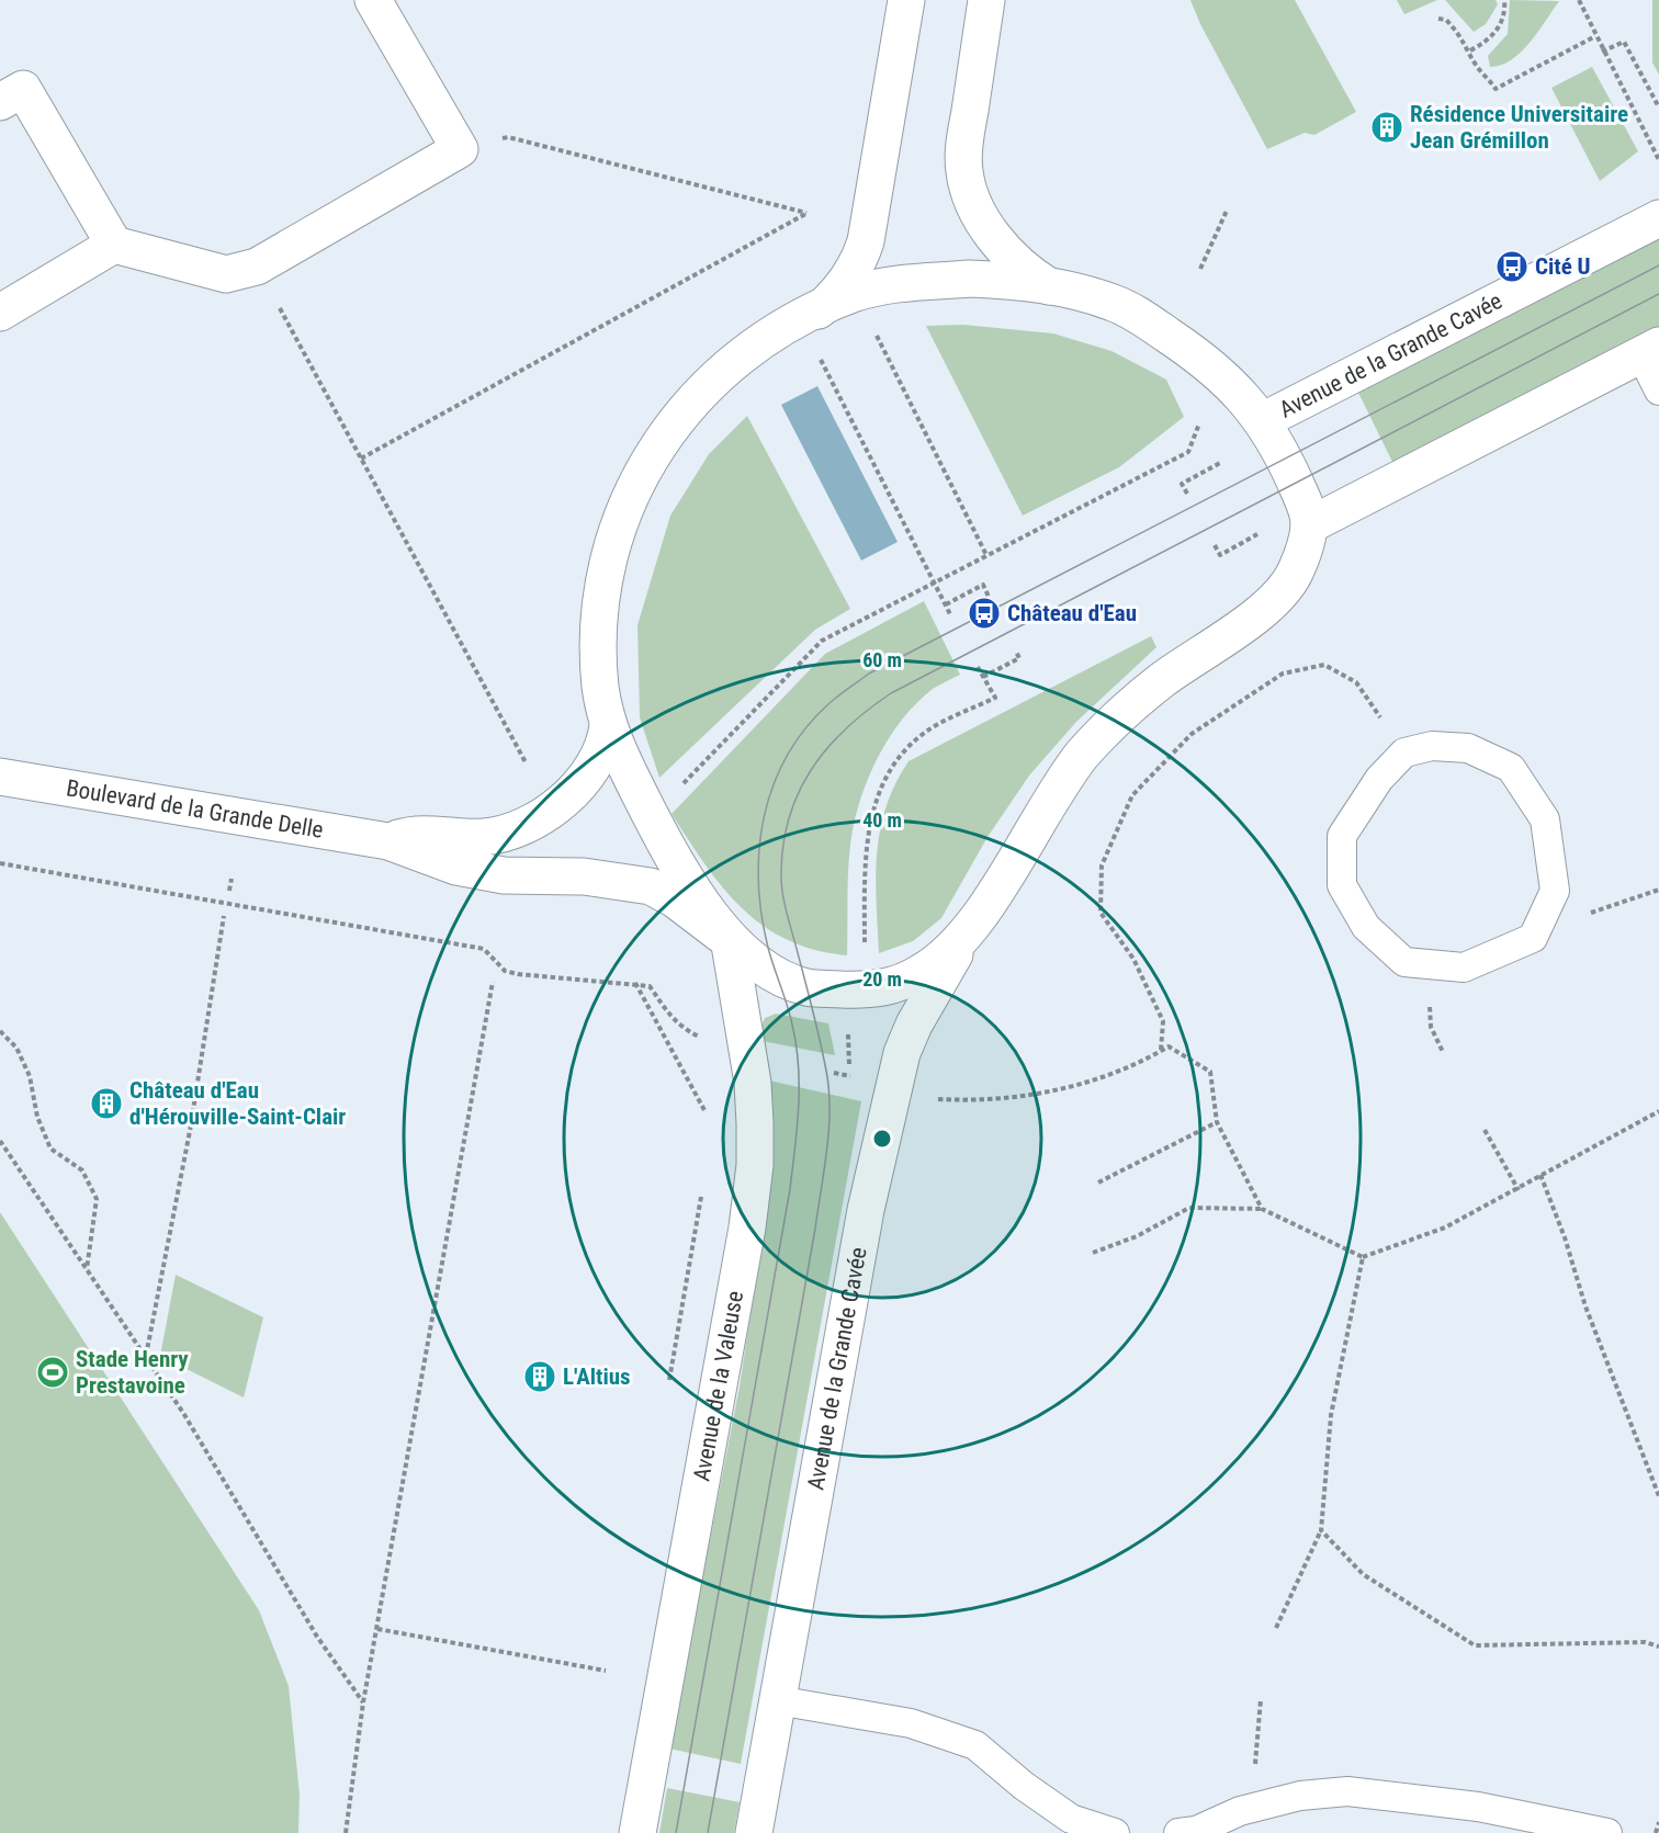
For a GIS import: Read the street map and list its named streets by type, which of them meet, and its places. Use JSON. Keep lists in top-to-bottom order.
{
  "streets": {
    "main road": ["Avenue de la Grande Cavée", "Boulevard de la Grande Delle", "Avenue de la Valeuse"]
  },
  "crossings": [
    ["Boulevard de la Grande Delle", "Avenue de la Valeuse"]
  ],
  "places": {
    "building": ["Résidence Universitaire Jean Grémillon", "Château d'Eau d'Hérouville-Saint-Clair", "L'Altius"],
    "bus stop": ["Cité U", "Château d'Eau"],
    "sports": ["Stade Henry Prestavoine"]
  },
  "rings": ["60 m", "40 m", "20 m"]
}
